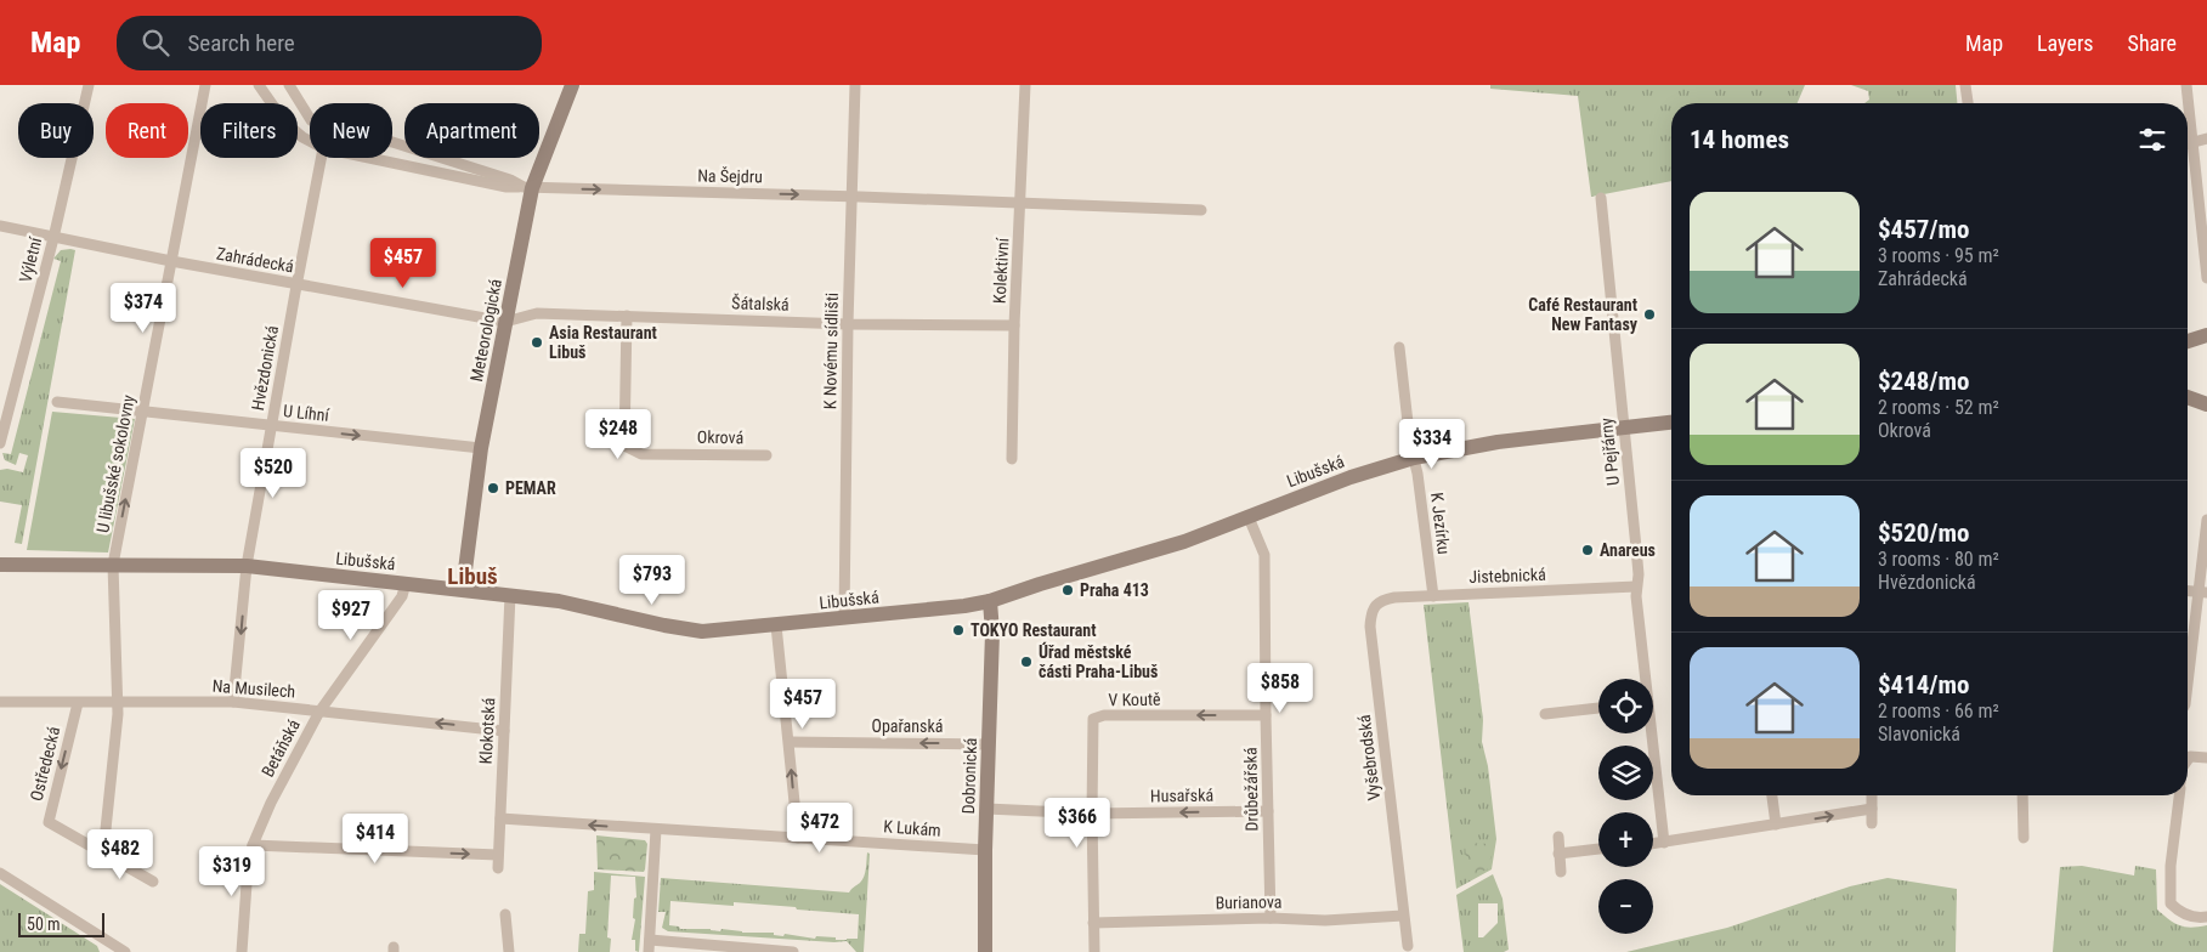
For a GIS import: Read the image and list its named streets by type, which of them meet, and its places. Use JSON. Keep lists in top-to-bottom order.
{
  "streets": {
    "street": [
      "Na Šejdru",
      "Výletní",
      "Zahrádecká",
      "Kolektivní",
      "Šátalská",
      "Meteorologická",
      "K Novému sídlišti",
      "Hvězdonická",
      "U Líhní",
      "Okrová",
      "U Pejřárny",
      "U libušské sokolovny",
      "Libušská",
      "K Jezírku",
      "Jistebnická",
      "Na Musilech",
      "V Koutě",
      "Opařanská",
      "Klokotská",
      "Betáňská",
      "Vyšebrodská",
      "Ostředecká",
      "Dobronická",
      "Drůbežářská",
      "Husařská",
      "K Lukám",
      "Burianova"
    ]
  },
  "crossings": [
    ["Na Šejdru", "Kolektivní"],
    ["Na Šejdru", "Meteorologická"],
    ["Na Šejdru", "K Novému sídlišti"],
    ["Výletní", "Zahrádecká"],
    ["Zahrádecká", "Šátalská"],
    ["Zahrádecká", "Meteorologická"],
    ["Zahrádecká", "Hvězdonická"],
    ["Zahrádecká", "U libušské sokolovny"],
    ["Kolektivní", "Šátalská"],
    ["Šátalská", "Meteorologická"],
    ["Šátalská", "K Novému sídlišti"],
    ["Šátalská", "Okrová"],
    ["Meteorologická", "U Líhní"],
    ["Meteorologická", "Libušská"],
    ["K Novému sídlišti", "Libušská"],
    ["Hvězdonická", "U Líhní"],
    ["Hvězdonická", "Libušská"],
    ["Hvězdonická", "Na Musilech"],
    ["U Líhní", "U libušské sokolovny"],
    ["U Pejřárny", "Libušská"],
    ["U Pejřárny", "Jistebnická"],
    ["U libušské sokolovny", "Libušská"],
    ["U libušské sokolovny", "Na Musilech"],
    ["U libušské sokolovny", "Ostředecká"],
    ["Libušská", "K Jezírku"],
    ["Libušská", "Klokotská"],
    ["Libušská", "Betáňská"],
    ["Libušská", "Dobronická"],
    ["Libušská", "Drůbežářská"],
    ["K Jezírku", "Jistebnická"],
    ["Jistebnická", "Vyšebrodská"],
    ["Na Musilech", "Klokotská"],
    ["Na Musilech", "Betáňská"],
    ["Na Musilech", "Ostředecká"],
    ["V Koutě", "Drůbežářská"],
    ["V Koutě", "Husařská"],
    ["V Koutě", "Burianova"],
    ["Opařanská", "Dobronická"],
    ["Klokotská", "K Lukám"],
    ["Vyšebrodská", "Burianova"],
    ["Dobronická", "Husařská"],
    ["Dobronická", "K Lukám"],
    ["Drůbežářská", "Husařská"],
    ["Drůbežářská", "Burianova"]
  ],
  "one_way": [
    "U Líhní",
    "Na Musilech",
    "Opařanská",
    "Ostředecká",
    "Husařská"
  ],
  "districts": ["Libuš"],
  "places": [
    "Café Restaurant New Fantasy",
    "Asia Restaurant Libuš",
    "PEMAR",
    "Anareus",
    "Praha 413",
    "TOKYO Restaurant",
    "Úřad městské části Praha-Libuš"
  ],
  "scale_bar": "50 m",
  "page": {
    "header": "Map",
    "search": "Search here",
    "nav": ["Map", "Layers", "Share"],
    "chip": [
      "Buy",
      "Rent",
      "Filters",
      "New",
      "Apartment"
    ],
    "heading": "14 homes",
    "list": [
      {
        "name": "$457/mo",
        "note": "3 rooms · 95 m² · Zahrádecká"
      },
      {
        "name": "$248/mo",
        "note": "2 rooms · 52 m² · Okrová"
      },
      {
        "name": "$520/mo",
        "note": "3 rooms · 80 m² · Hvězdonická"
      },
      {
        "name": "$414/mo",
        "note": "2 rooms · 66 m² · Slavonická"
      }
    ],
    "price": [
      "$457",
      "$374",
      "$248",
      "$334",
      "$520",
      "$793",
      "$927",
      "$858",
      "$457",
      "$366",
      "$472",
      "$414",
      "$482",
      "$319"
    ],
    "map_buttons": ["+", "−"],
    "scale": "50 m"
  }
}
